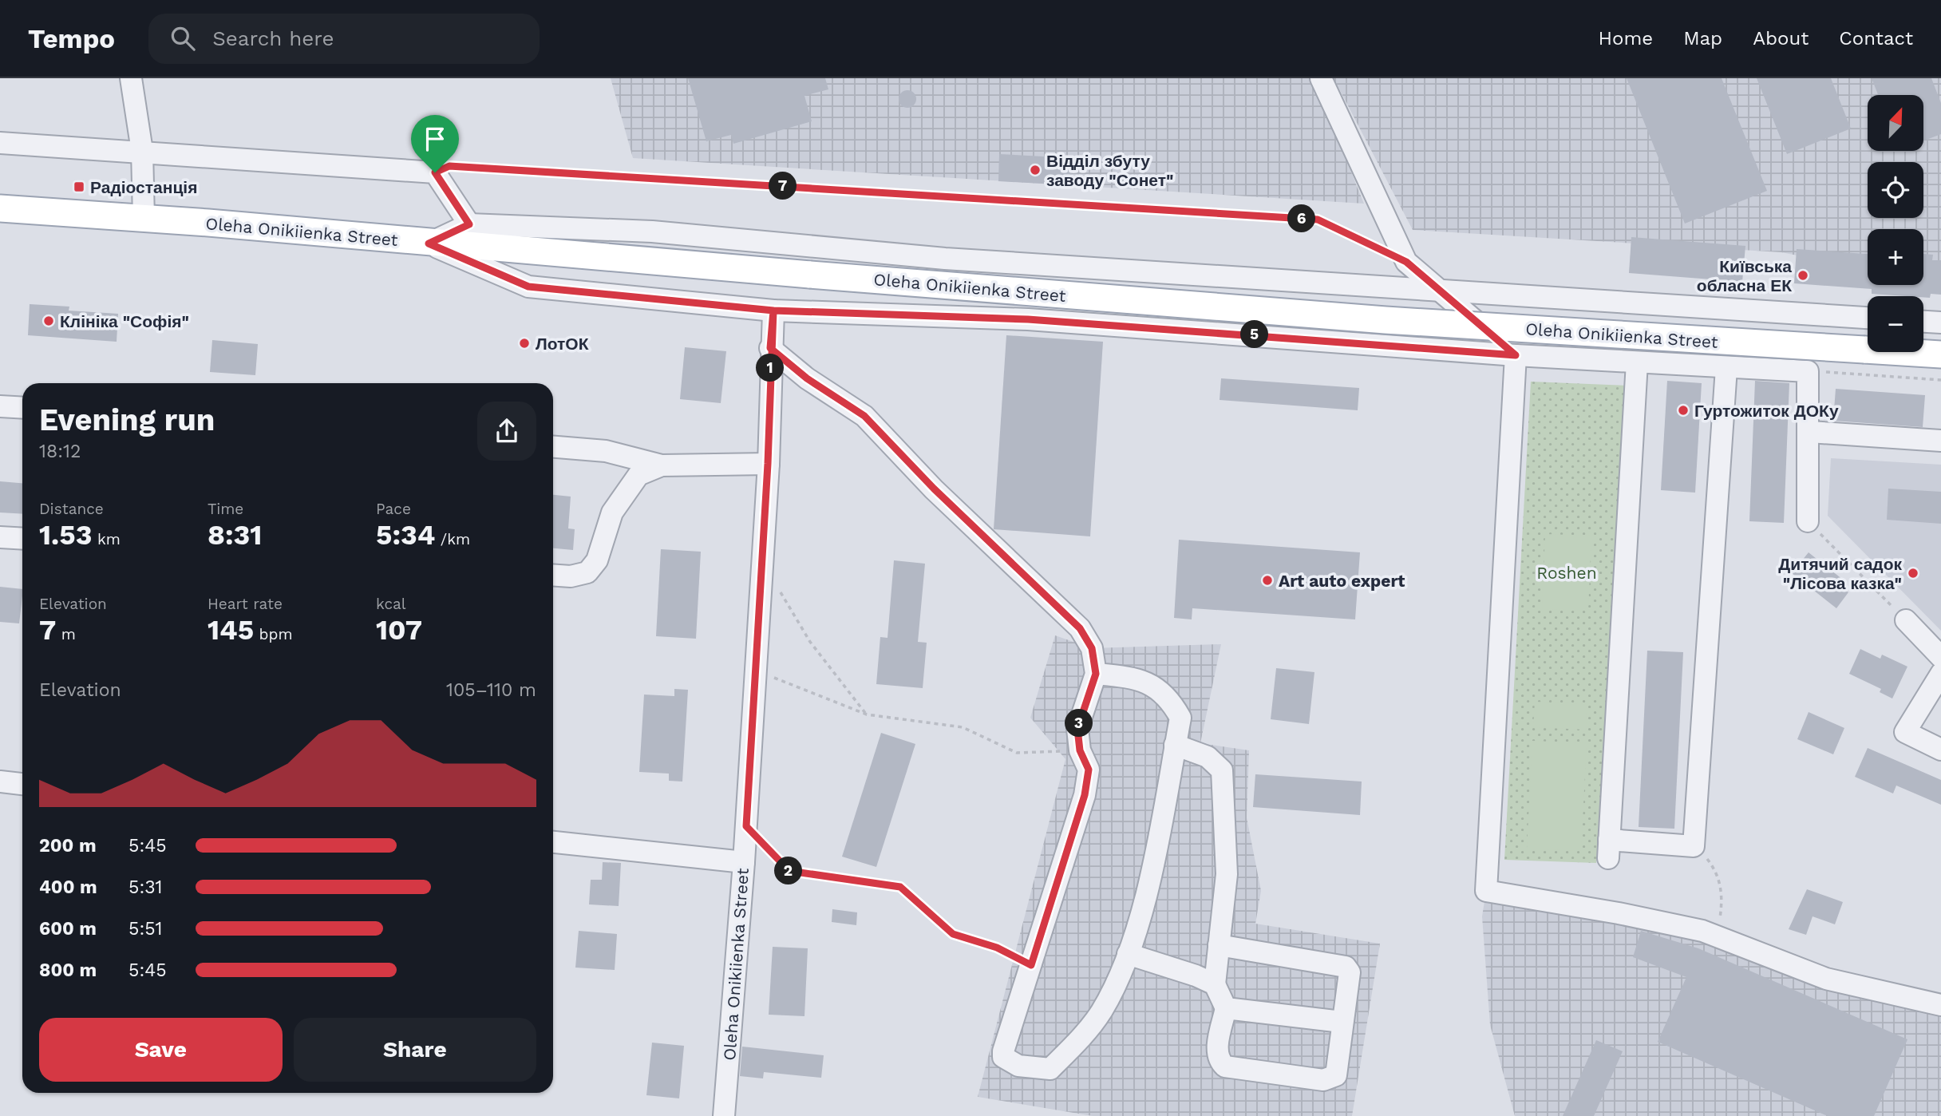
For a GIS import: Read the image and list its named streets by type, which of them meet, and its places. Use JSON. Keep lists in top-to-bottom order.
{
  "streets": {
    "main road": ["Oleha Onikiienka Street"]
  },
  "parks": ["Roshen"],
  "places": {
    "other": [
      "Відділ збуту заводу \"Сонет\"",
      "Київська обласна ЕК",
      "Клініка \"Софія\"",
      "ЛотОК",
      "Гуртожиток ДОКу",
      "Дитячий садок \"Лісова казка\"",
      "Art auto expert"
    ],
    "transit": ["Радіостанція"]
  },
  "north": "top right",
  "page": {
    "header": "Tempo",
    "search": "Search here",
    "nav": [
      "Home",
      "Map",
      "About",
      "Contact"
    ],
    "map_buttons": ["+", "−"],
    "pins": [
      "7",
      "6",
      "5",
      "1",
      "3",
      "2"
    ],
    "heading": ["Evening run", "18:12"],
    "stats": [
      ["Distance", "1.53 km"],
      ["Time", "8:31"],
      ["Pace", "5:34 /km"],
      ["Elevation", "7 m"],
      ["Heart rate", "145 bpm"],
      ["kcal", "107"]
    ],
    "chart": ["Elevation", "105–110 m"],
    "list": [
      {
        "name": "200 m",
        "note": "5:45"
      },
      {
        "name": "400 m",
        "note": "5:31"
      },
      {
        "name": "600 m",
        "note": "5:51"
      },
      {
        "name": "800 m",
        "note": "5:45"
      }
    ],
    "buttons": ["Save", "Share"]
  }
}
